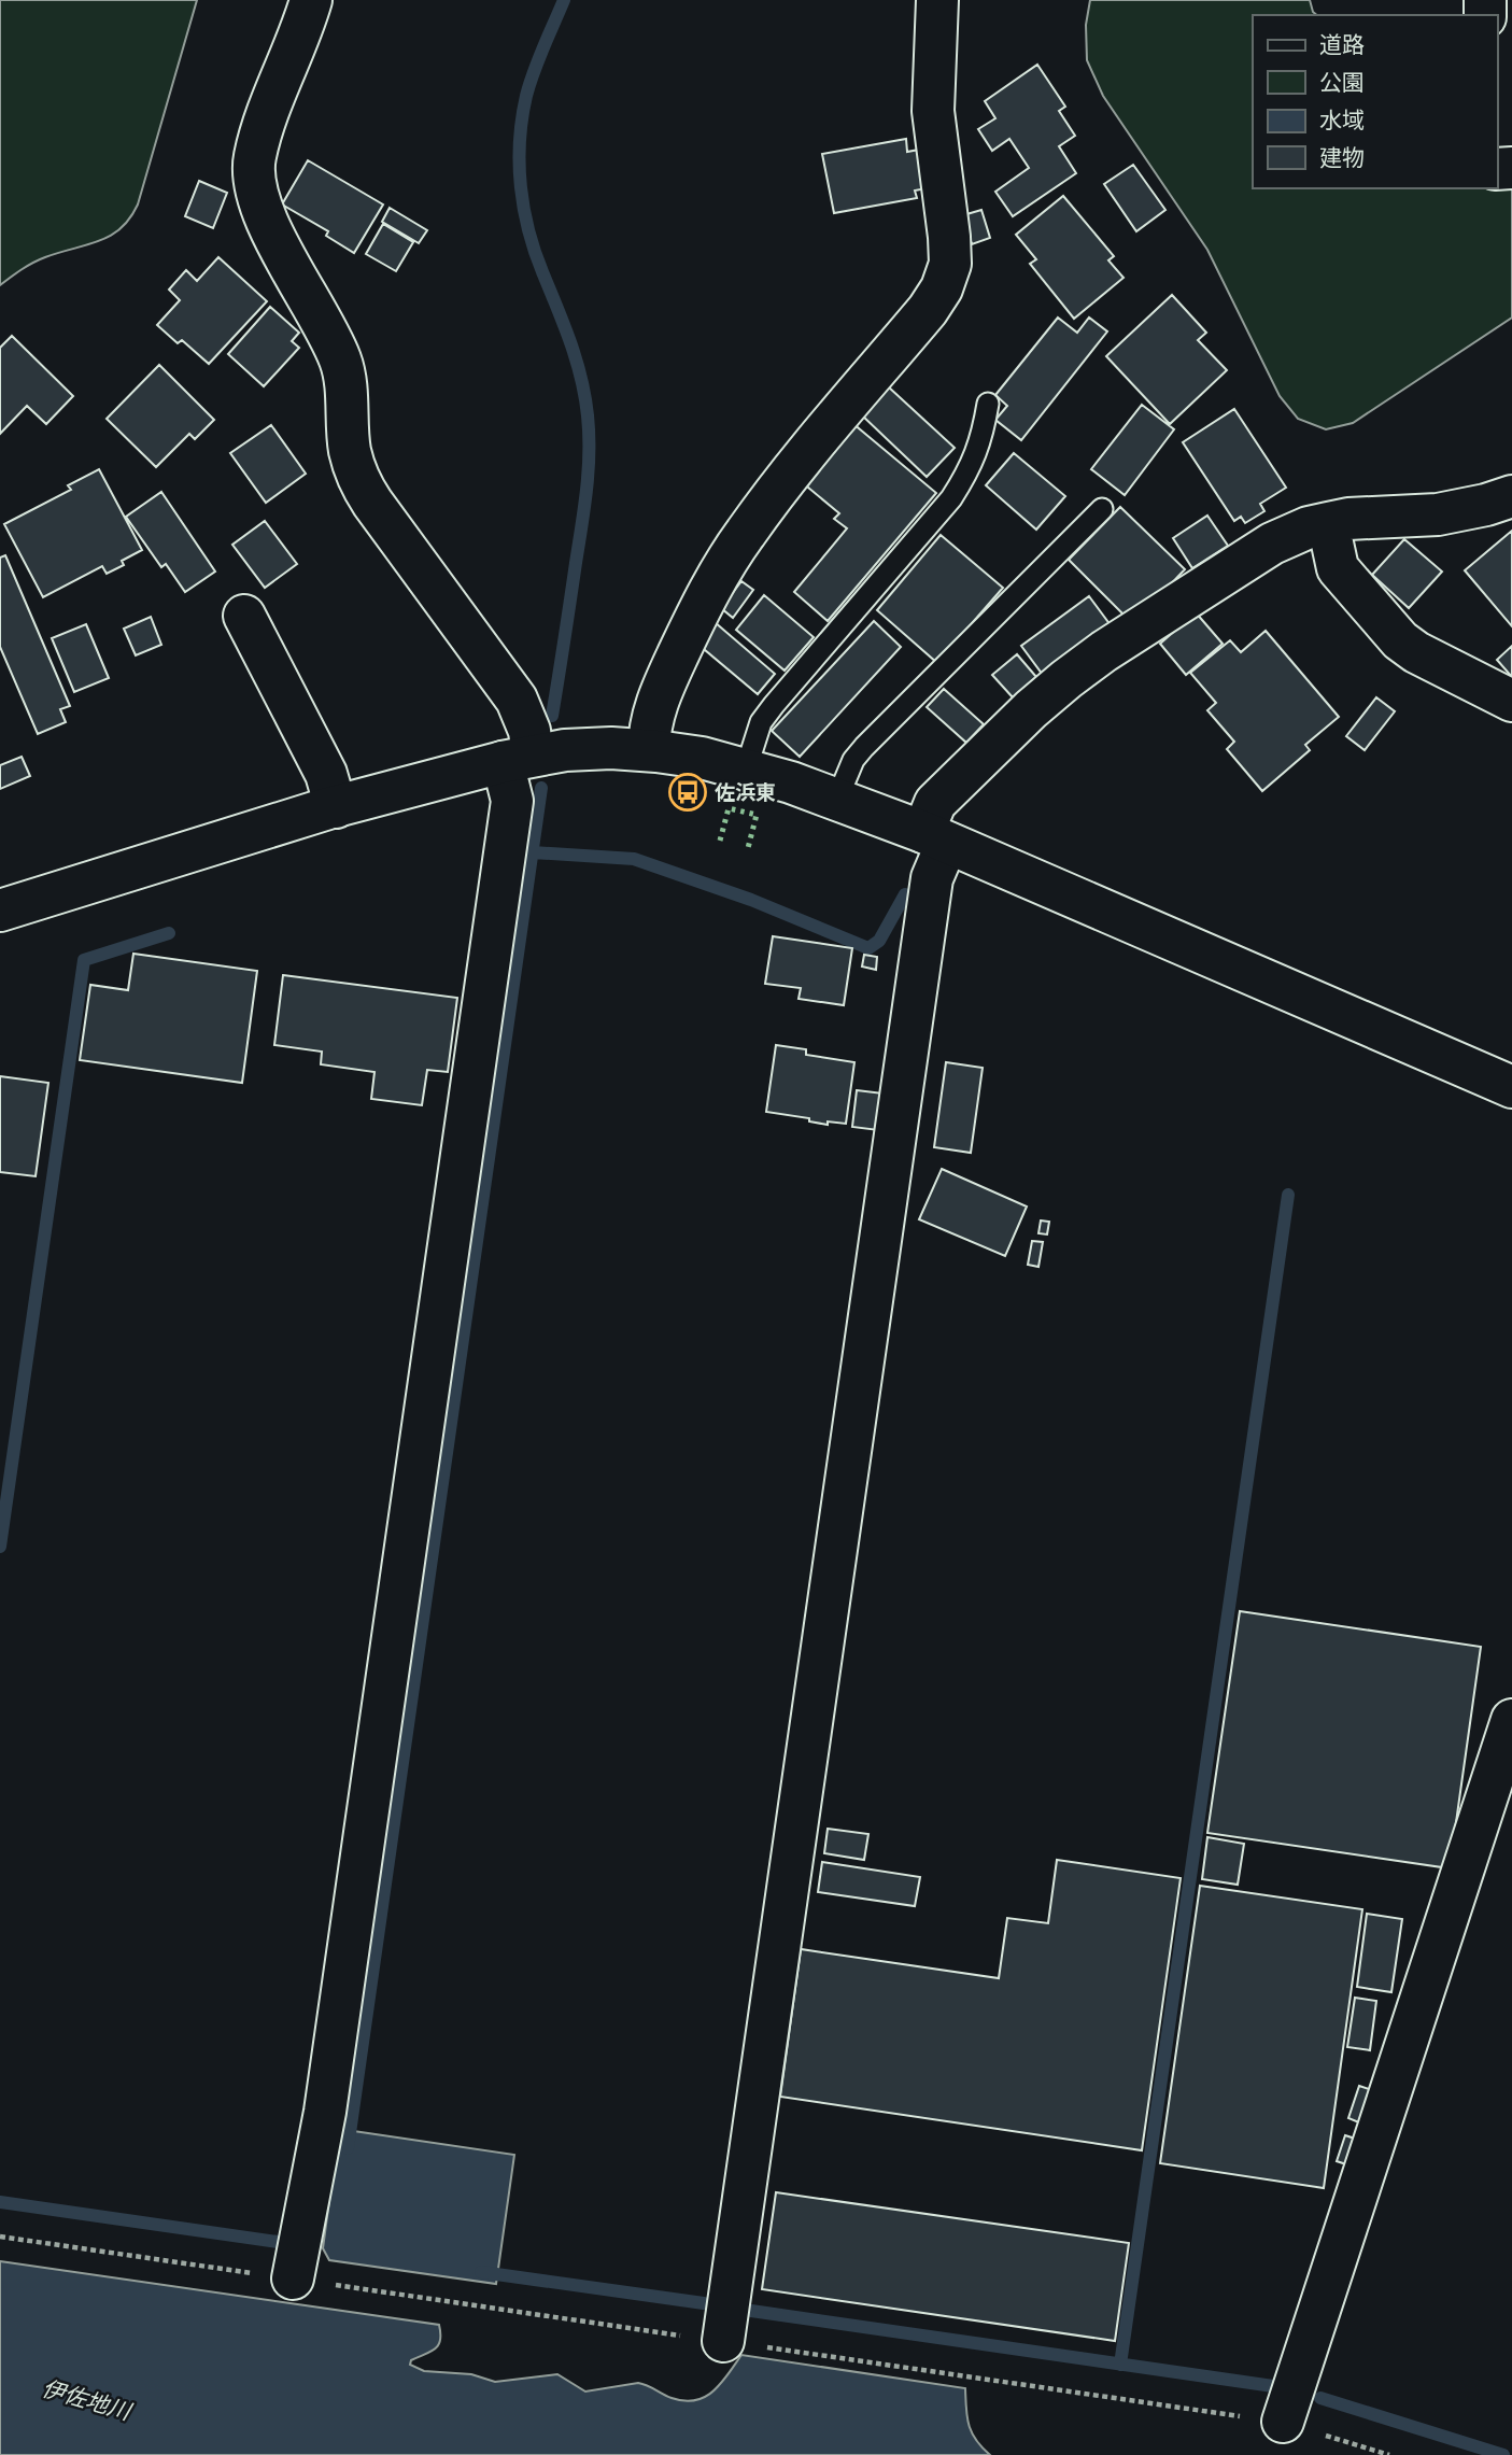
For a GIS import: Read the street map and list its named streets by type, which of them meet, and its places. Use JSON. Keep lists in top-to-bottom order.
{
  "water": ["伊佐地川"],
  "places": {
    "bus stop": ["佐浜東"]
  },
  "legend": [
    "道路",
    "公園",
    "水域",
    "建物"
  ]
}
